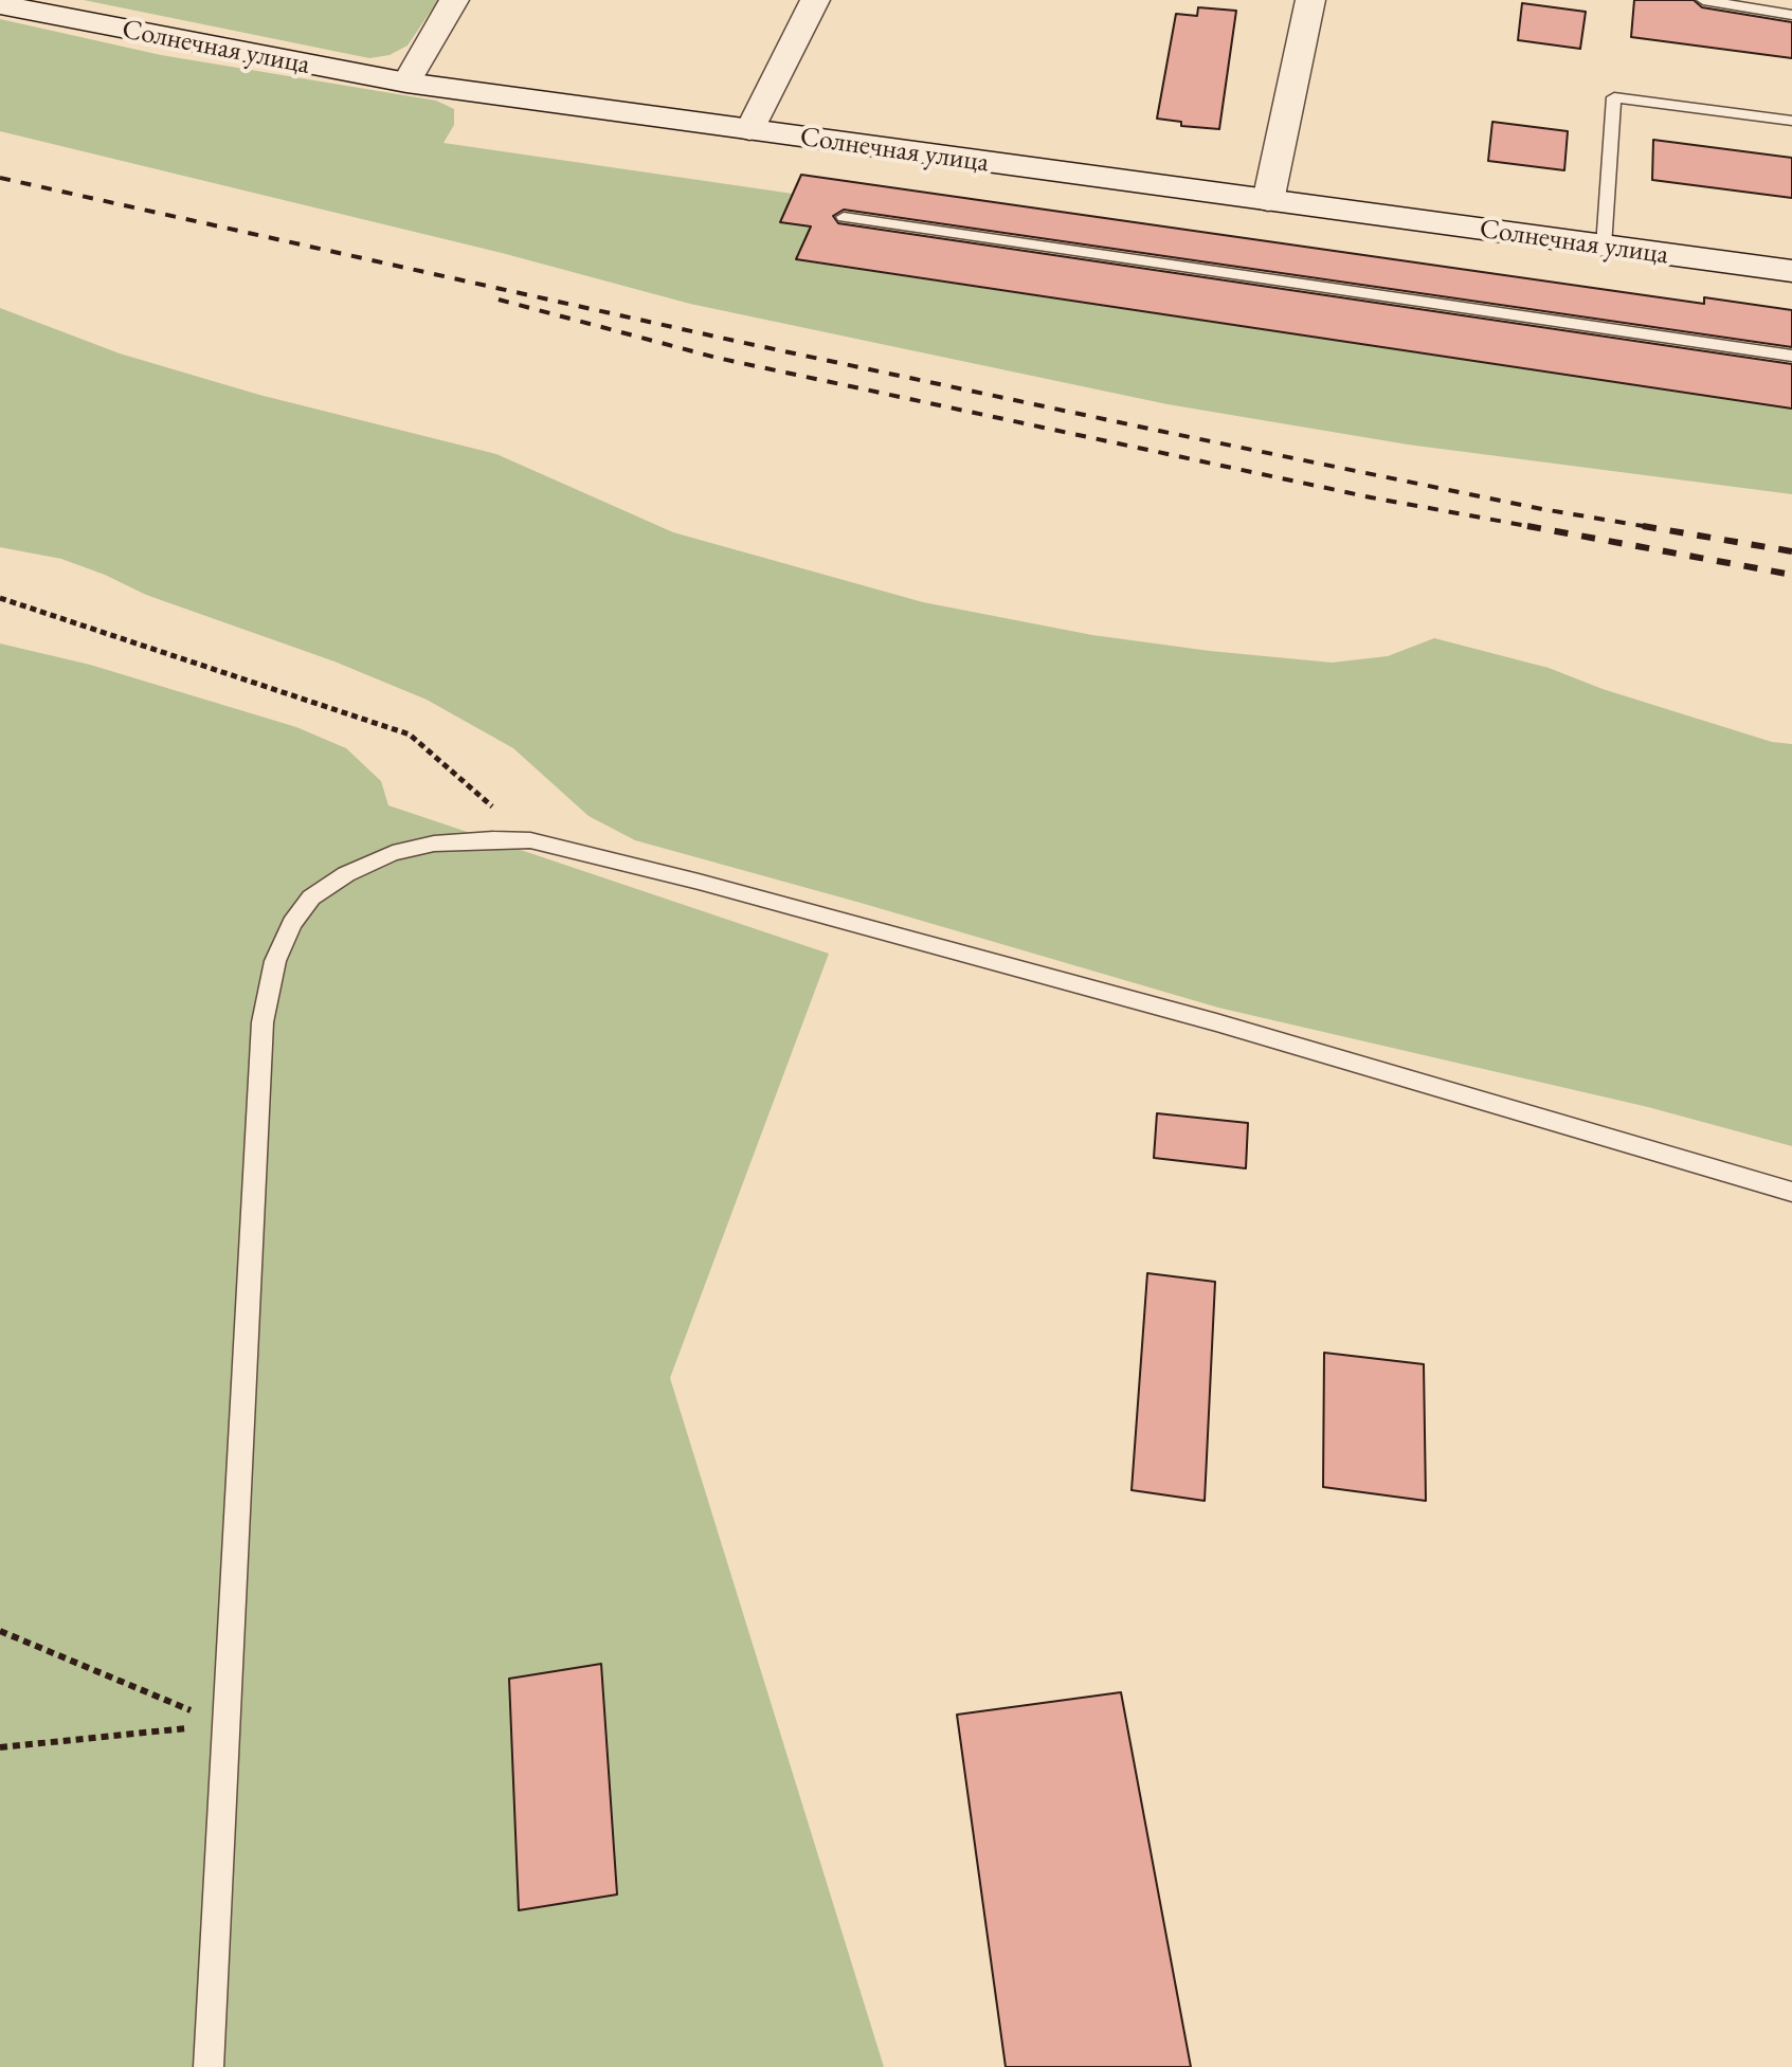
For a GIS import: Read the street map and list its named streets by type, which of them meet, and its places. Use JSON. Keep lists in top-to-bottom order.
{
  "streets": {
    "street": ["Солнечная улица"]
  }
}
